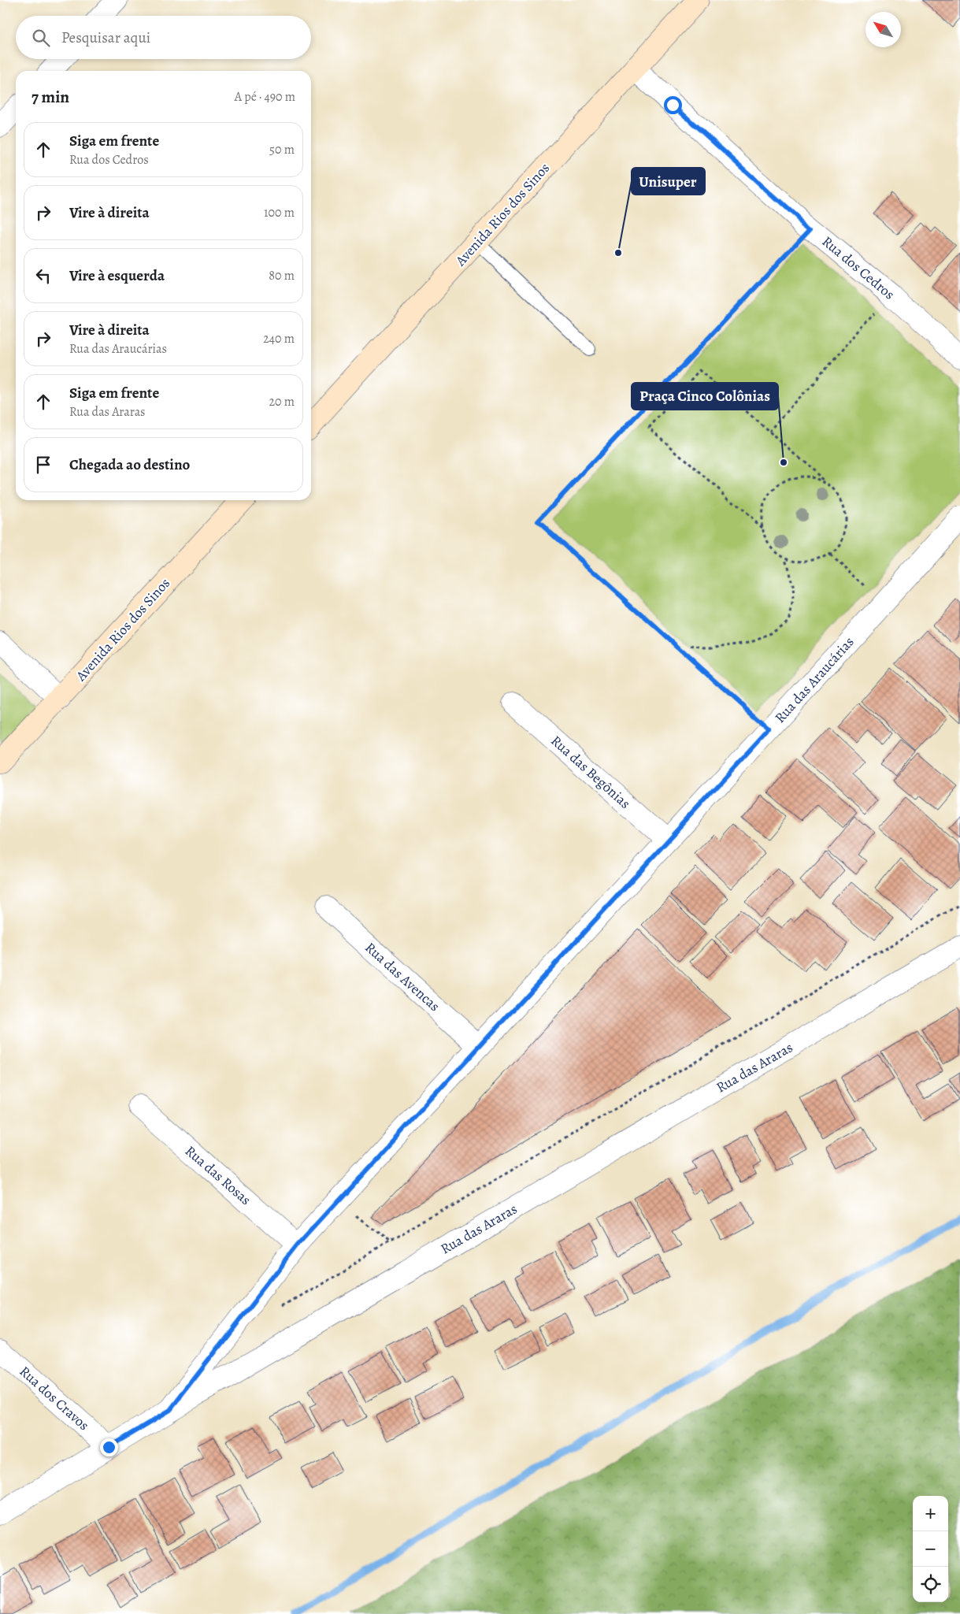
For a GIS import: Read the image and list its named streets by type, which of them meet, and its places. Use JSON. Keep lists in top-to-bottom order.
{
  "streets": {
    "street": [
      "Avenida Rios dos Sinos",
      "Rua dos Cedros",
      "Rua das Araucárias",
      "Rua das Begônias",
      "Rua das Avencas",
      "Rua das Araras",
      "Rua das Rosas",
      "Rua dos Cravos"
    ]
  },
  "crossings": [
    ["Avenida Rios dos Sinos", "Rua dos Cedros"],
    ["Rua das Araucárias", "Rua das Begônias"],
    ["Rua das Araucárias", "Rua das Avencas"],
    ["Rua das Araucárias", "Rua das Araras"],
    ["Rua das Araucárias", "Rua das Rosas"],
    ["Rua das Araras", "Rua dos Cravos"]
  ],
  "places": ["Unisuper", "Praça Cinco Colônias"],
  "north": "top left",
  "page": {
    "search": "Pesquisar aqui",
    "heading": ["7 min", "A pé · 490 m"],
    "list": [
      ["Siga em frente", "Rua dos Cedros", "50 m"],
      ["Vire à direita", "100 m"],
      ["Vire à esquerda", "80 m"],
      ["Vire à direita", "Rua das Araucárias", "240 m"],
      ["Siga em frente", "Rua das Araras", "20 m"],
      "Chegada ao destino"
    ],
    "map_buttons": ["+", "−"]
  }
}
